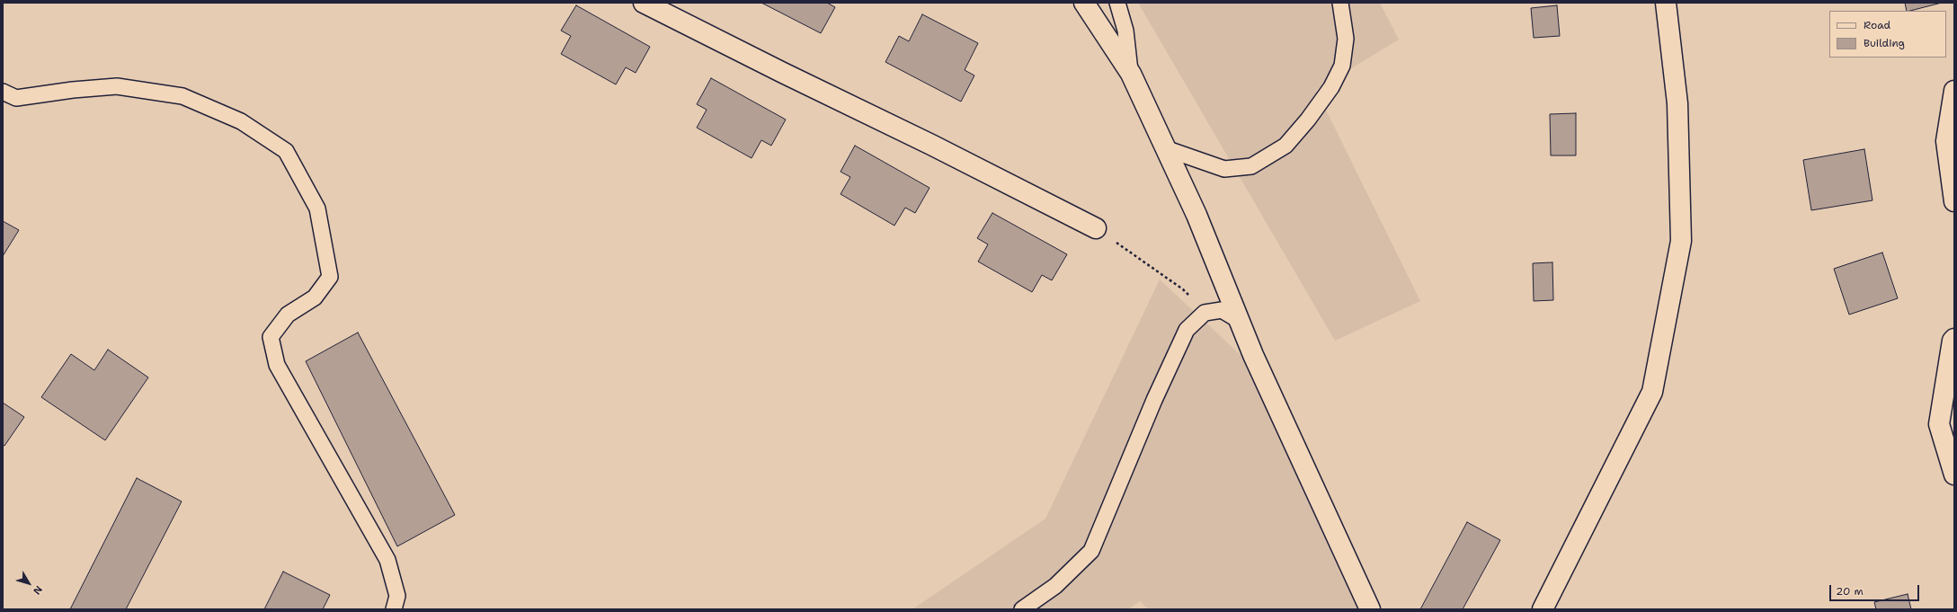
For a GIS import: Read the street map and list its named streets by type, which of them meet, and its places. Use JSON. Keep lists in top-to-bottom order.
{
  "legend": ["Road", "Building"],
  "scale_bar": "20 m",
  "north": "bottom right"
}
